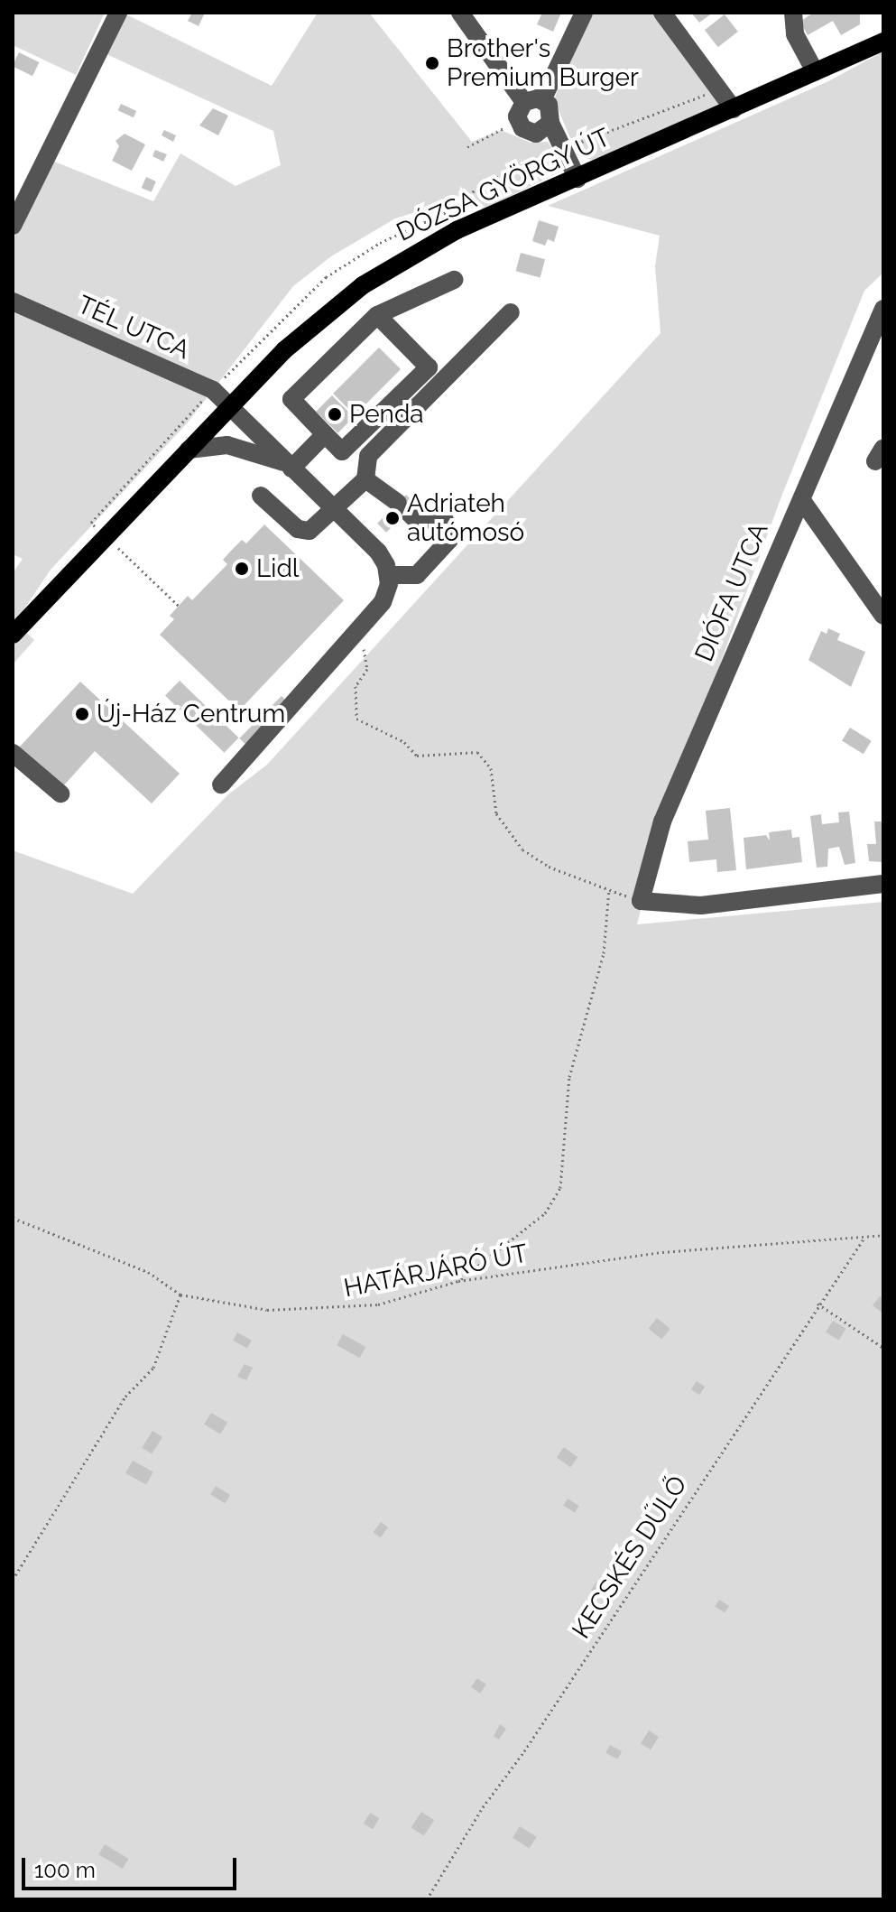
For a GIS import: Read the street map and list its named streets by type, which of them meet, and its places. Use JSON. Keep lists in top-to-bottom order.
{
  "streets": {
    "main road": ["DÓZSA GYÖRGY ÚT"],
    "street": ["TÉL UTCA", "DIÓFA UTCA"],
    "path": ["HATÁRJÁRÓ ÚT", "KECSKÉS DŰLŐ"]
  },
  "crossings": [
    ["DÓZSA GYÖRGY ÚT", "TÉL UTCA"],
    ["HATÁRJÁRÓ ÚT", "KECSKÉS DŰLŐ"]
  ],
  "places": [
    "Brother's Premium Burger",
    "Penda",
    "Adriateh autómosó",
    "Lidl",
    "Új-Ház Centrum"
  ],
  "scale_bar": "100 m"
}
